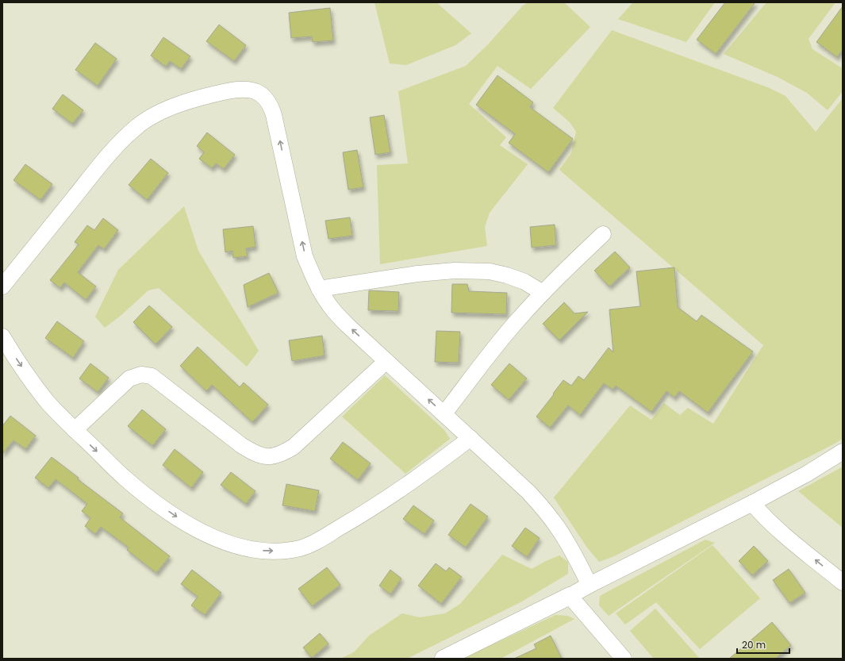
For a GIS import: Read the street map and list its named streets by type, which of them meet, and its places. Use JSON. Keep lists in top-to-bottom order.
{
  "scale_bar": "20 m"
}
